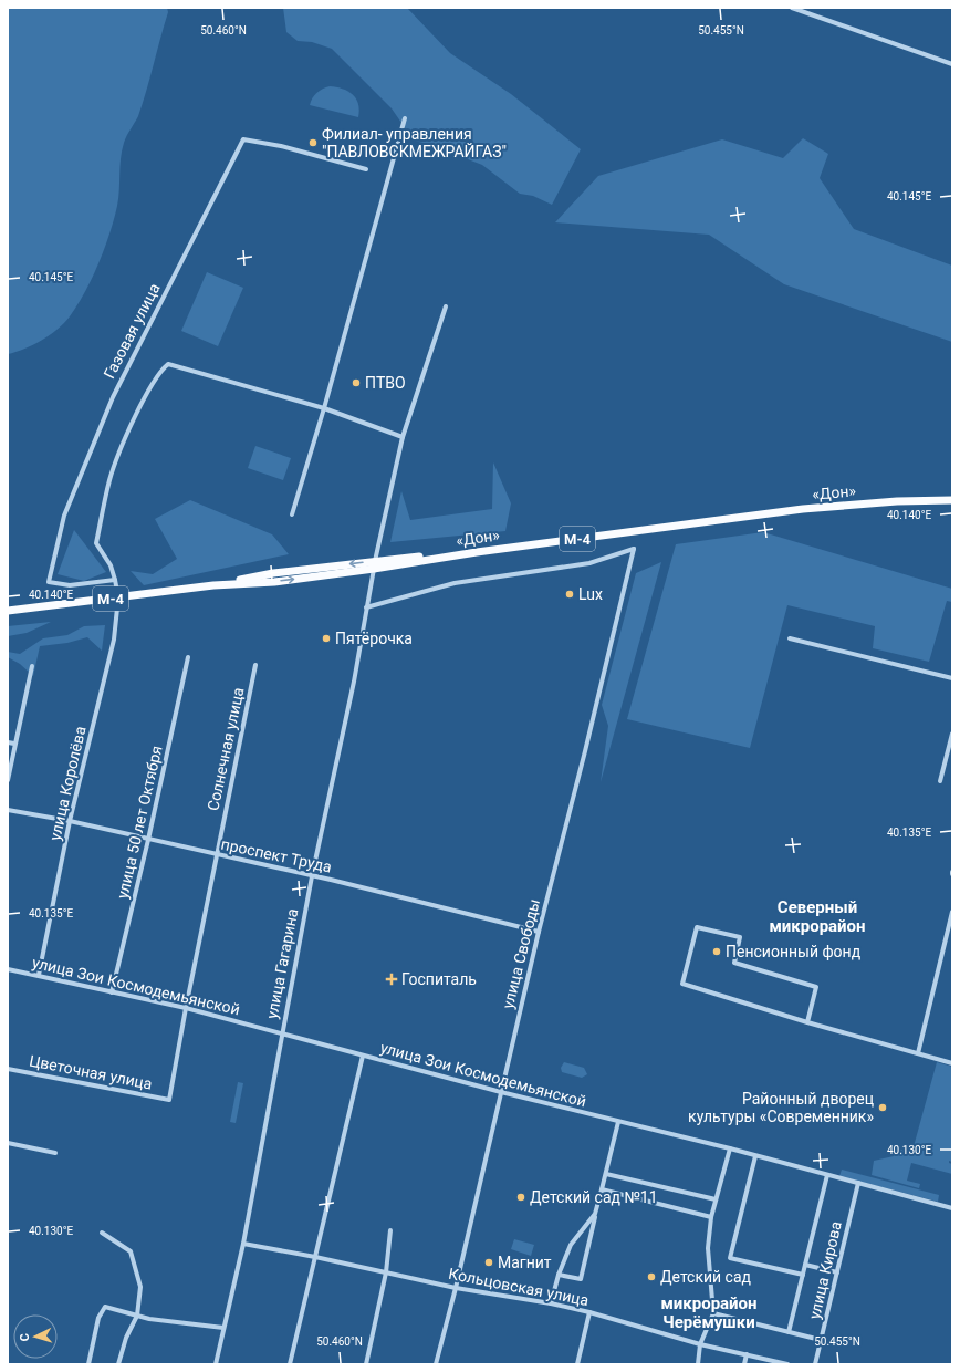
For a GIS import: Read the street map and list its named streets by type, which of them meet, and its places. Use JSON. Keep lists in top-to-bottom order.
{
  "streets": {
    "main road": ["«Дон»", "М-4"],
    "street": [
      "Газовая улица",
      "Солнечная улица",
      "улица Королёва",
      "улица 50 лет Октября",
      "проспект Труда",
      "улица Свободы",
      "улица Гагарина",
      "улица Зои Космодемьянской",
      "Цветочная улица",
      "улица Кирова",
      "Кольцовская улица"
    ]
  },
  "crossings": [
    ["«Дон»", "М-4"],
    ["«Дон»", "улица Королёва"],
    ["«Дон»", "улица Гагарина"],
    ["М-4", "улица Королёва"],
    ["Солнечная улица", "проспект Труда"],
    ["Солнечная улица", "улица Зои Космодемьянской"],
    ["Солнечная улица", "Цветочная улица"],
    ["улица Королёва", "проспект Труда"],
    ["улица Королёва", "улица Зои Космодемьянской"],
    ["улица 50 лет Октября", "проспект Труда"],
    ["улица 50 лет Октября", "улица Зои Космодемьянской"],
    ["проспект Труда", "улица Свободы"],
    ["проспект Труда", "улица Гагарина"],
    ["улица Свободы", "улица Гагарина"],
    ["улица Свободы", "улица Зои Космодемьянской"],
    ["улица Свободы", "Кольцовская улица"],
    ["улица Гагарина", "улица Зои Космодемьянской"],
    ["улица Гагарина", "Кольцовская улица"],
    ["улица Зои Космодемьянской", "улица Кирова"]
  ],
  "districts": ["Северный микрорайон", "микрорайон Черёмушки"],
  "places": {
    "other": [
      "Филиал- управления \"ПАВЛОВСКМЕЖРАЙГАЗ\"",
      "ПТВО",
      "Lux",
      "Пятёрочка",
      "Пенсионный фонд",
      "Районный дворец культуры «Современник»",
      "Детский сад №11",
      "Магнит",
      "Детский сад"
    ],
    "health": ["Госпиталь"]
  },
  "north": "left",
  "coordinates": [
    "50.460°N",
    "50.455°N",
    "40.145°E",
    "40.140°E",
    "40.135°E",
    "40.130°E"
  ]
}
